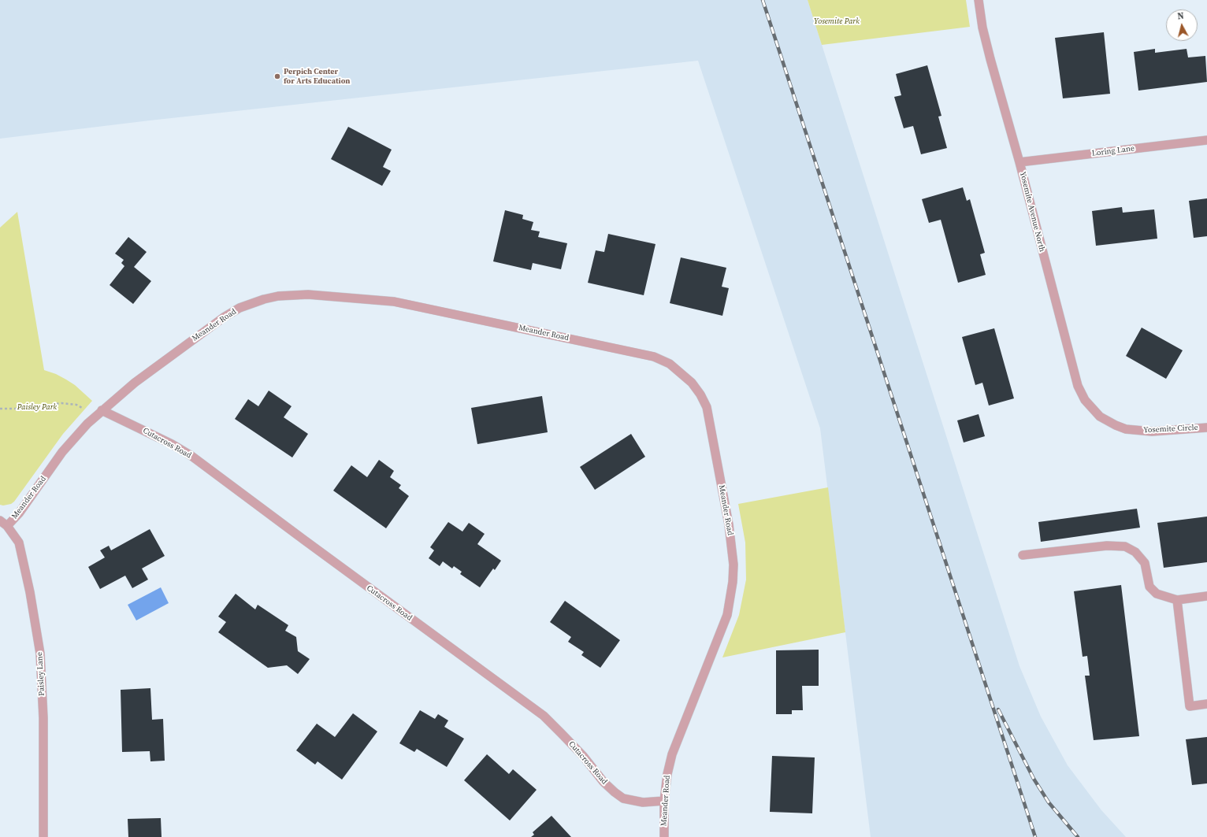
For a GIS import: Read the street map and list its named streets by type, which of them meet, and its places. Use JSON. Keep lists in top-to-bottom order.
{
  "streets": {
    "street": [
      "Loring Lane",
      "Yosemite Avenue North",
      "Meander Road",
      "Yosemite Circle",
      "Cutacross Road",
      "Paisley Lane"
    ]
  },
  "crossings": [
    ["Loring Lane", "Yosemite Avenue North"],
    ["Yosemite Avenue North", "Yosemite Circle"],
    ["Meander Road", "Cutacross Road"],
    ["Meander Road", "Paisley Lane"]
  ],
  "parks": ["Yosemite Park", "Paisley Park"],
  "places": ["Perpich Center for Arts Education"],
  "north": "top"
}
